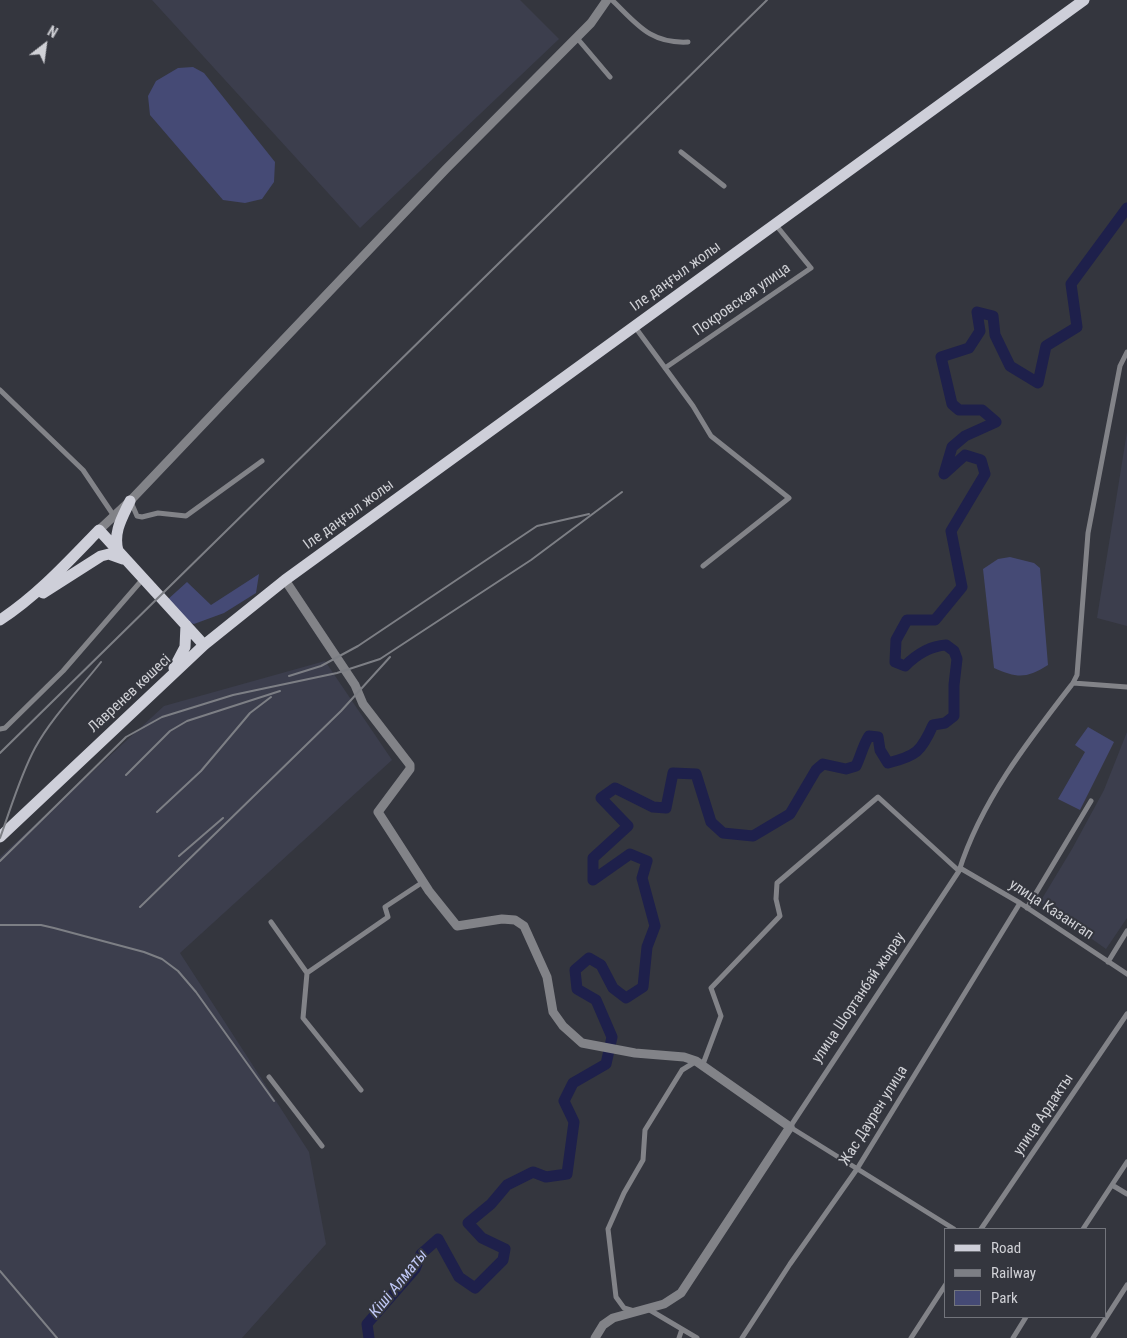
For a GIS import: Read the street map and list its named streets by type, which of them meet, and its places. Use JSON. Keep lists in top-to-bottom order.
{
  "streets": {
    "main road": ["Іле даңғыл жолы", "Лавренев көшесі"],
    "street": [
      "Покровская улица",
      "улица Казангап",
      "улица Шортанбай жырау",
      "улица Ардакты",
      "Жас Даурен улица"
    ]
  },
  "crossings": [
    ["Іле даңғыл жолы", "Покровская улица"],
    ["Іле даңғыл жолы", "Лавренев көшесі"],
    ["улица Казангап", "улица Шортанбай жырау"],
    ["улица Казангап", "Жас Даурен улица"]
  ],
  "water": ["Кіші Алматы"],
  "legend": ["Road", "Railway", "Park"],
  "north": "top right"
}
